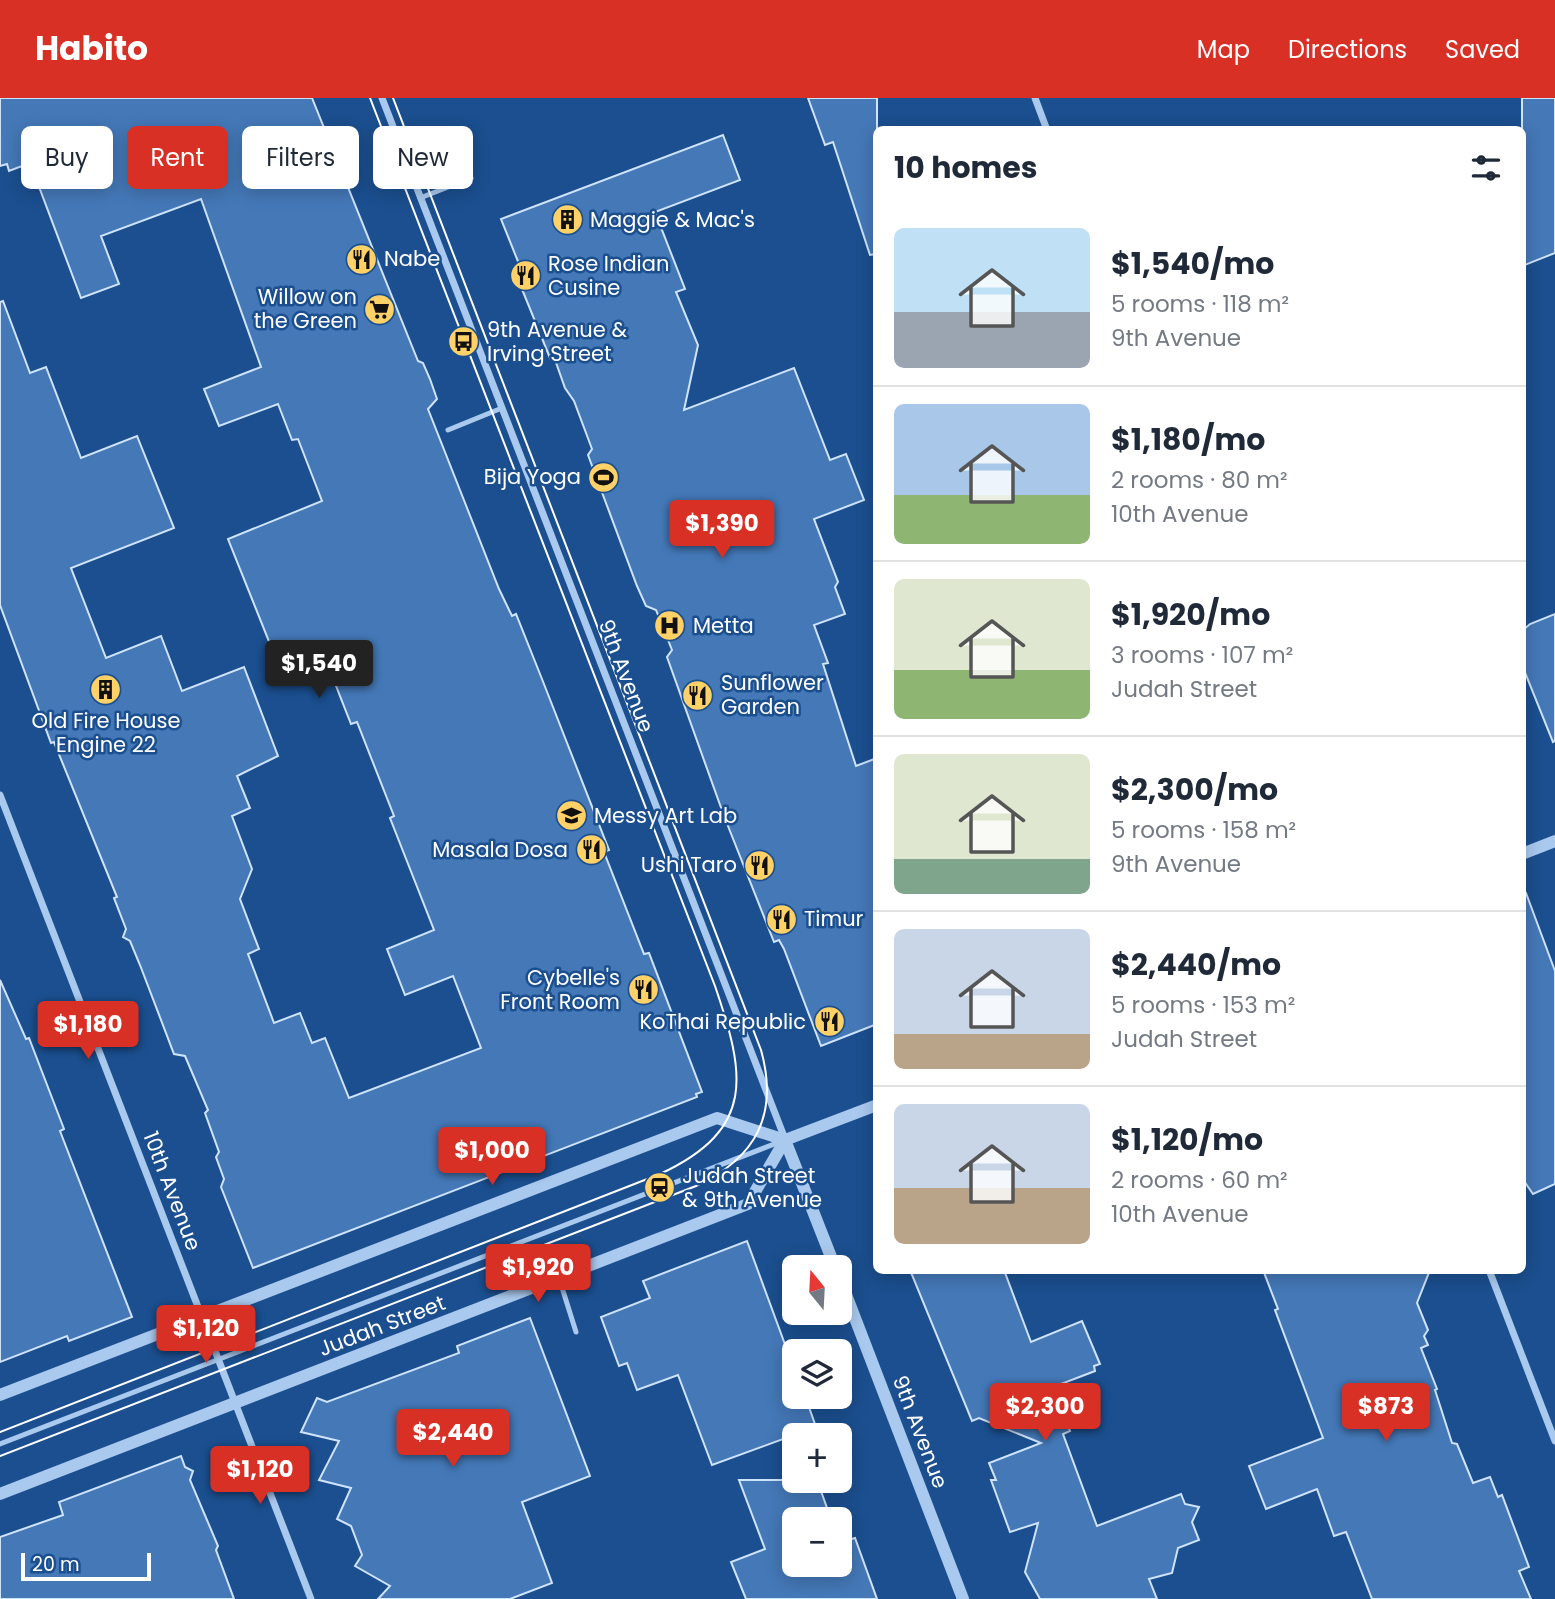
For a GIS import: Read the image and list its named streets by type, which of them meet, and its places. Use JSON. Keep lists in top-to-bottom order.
{
  "streets": {
    "street": ["9th Avenue", "10th Avenue", "Judah Street"]
  },
  "crossings": [
    ["9th Avenue", "Judah Street"],
    ["10th Avenue", "Judah Street"]
  ],
  "places": {
    "building": ["Maggie & Mac's", "Old Fire House Engine 22"],
    "restaurant": [
      "Nabe",
      "Rose Indian Cusine",
      "Sunflower Garden",
      "Masala Dosa",
      "Ushi Taro",
      "Timur",
      "Cybelle's Front Room",
      "KoThai Republic"
    ],
    "supermarket": ["Willow on the Green"],
    "bus stop": ["9th Avenue & Irving Street"],
    "sports": ["Bija Yoga"],
    "hospital": ["Metta"],
    "school or university": ["Messy Art Lab"],
    "station": ["Judah Street & 9th Avenue"]
  },
  "scale_bar": "20 m",
  "north": "top",
  "page": {
    "header": "Habito",
    "nav": ["Map", "Directions", "Saved"],
    "chip": [
      "Buy",
      "Rent",
      "Filters",
      "New"
    ],
    "heading": "10 homes",
    "list": [
      {
        "name": "$1,540/mo",
        "note": "5 rooms · 118 m² · 9th Avenue"
      },
      {
        "name": "$1,180/mo",
        "note": "2 rooms · 80 m² · 10th Avenue"
      },
      {
        "name": "$1,920/mo",
        "note": "3 rooms · 107 m² · Judah Street"
      },
      {
        "name": "$2,300/mo",
        "note": "5 rooms · 158 m² · 9th Avenue"
      },
      {
        "name": "$2,440/mo",
        "note": "5 rooms · 153 m² · Judah Street"
      },
      {
        "name": "$1,120/mo",
        "note": "2 rooms · 60 m² · 10th Avenue"
      }
    ],
    "price": [
      "$1,390",
      "$1,540",
      "$1,180",
      "$1,000",
      "$1,920",
      "$1,120",
      "$2,300",
      "$873",
      "$2,440",
      "$1,120"
    ],
    "map_buttons": ["+", "−"],
    "scale": "20 m"
  }
}
